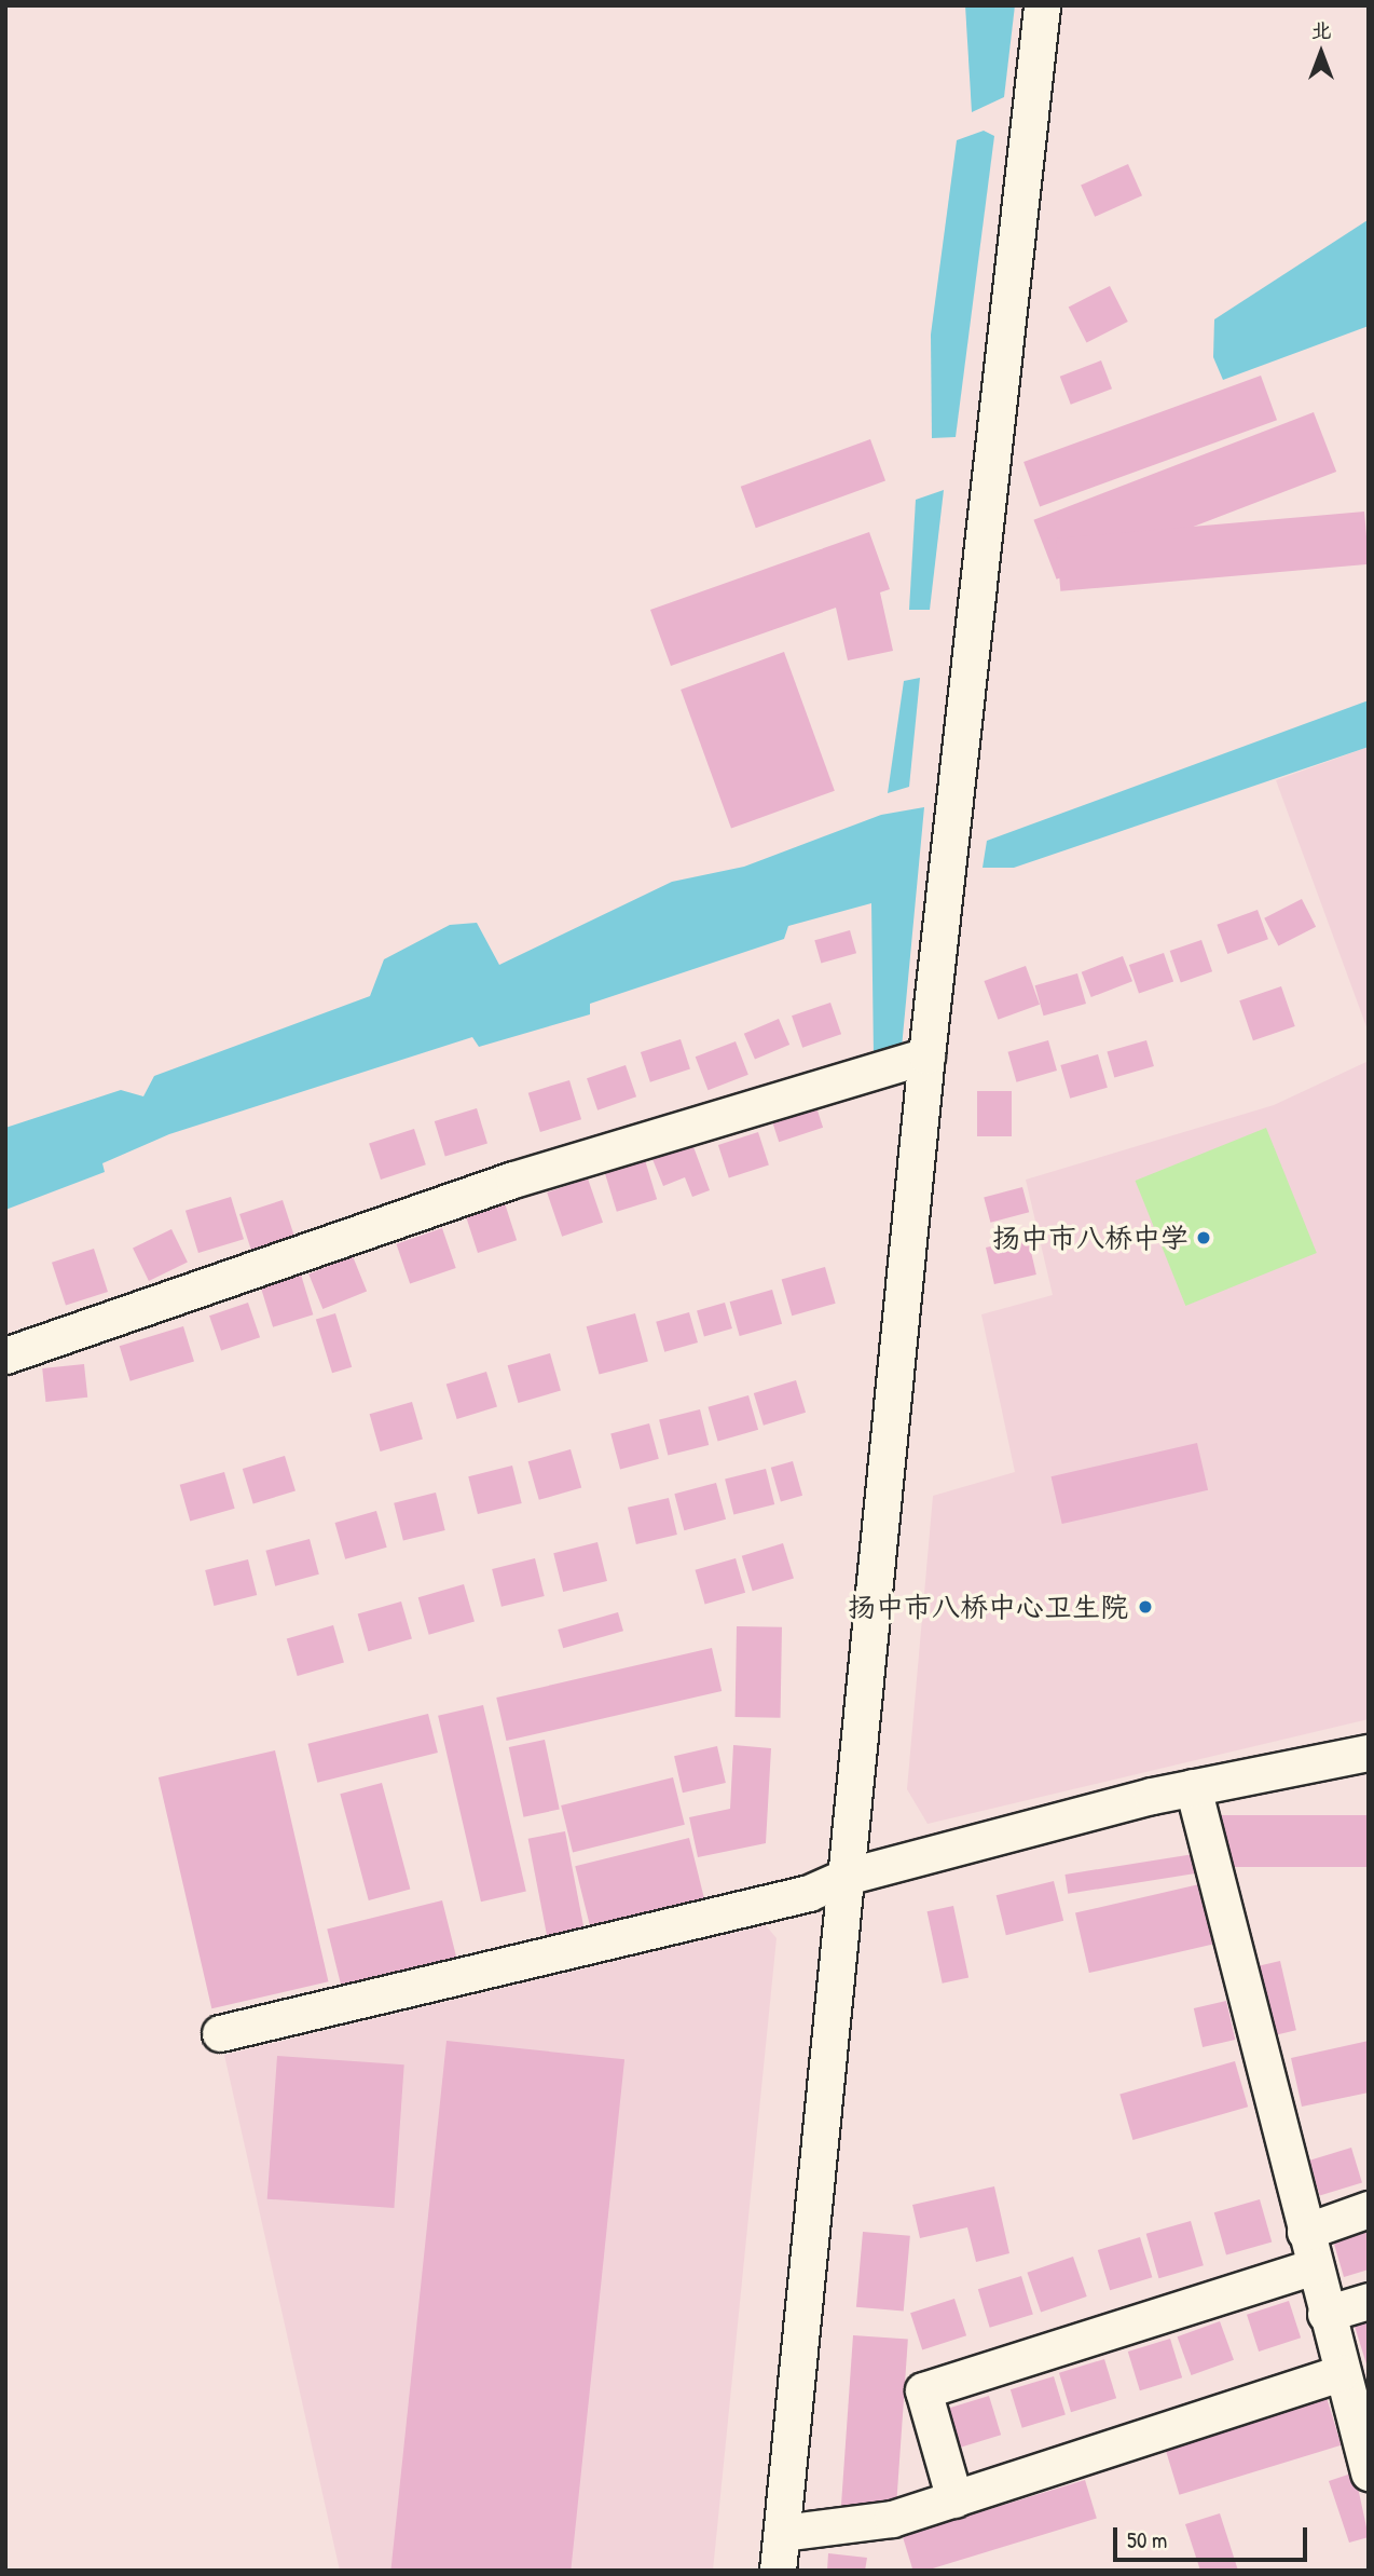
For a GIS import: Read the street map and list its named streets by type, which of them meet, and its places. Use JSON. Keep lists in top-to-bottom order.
{
  "places": ["扬中市八桥中学", "扬中市八桥中心卫生院"],
  "scale_bar": "50 m",
  "north": "top"
}
